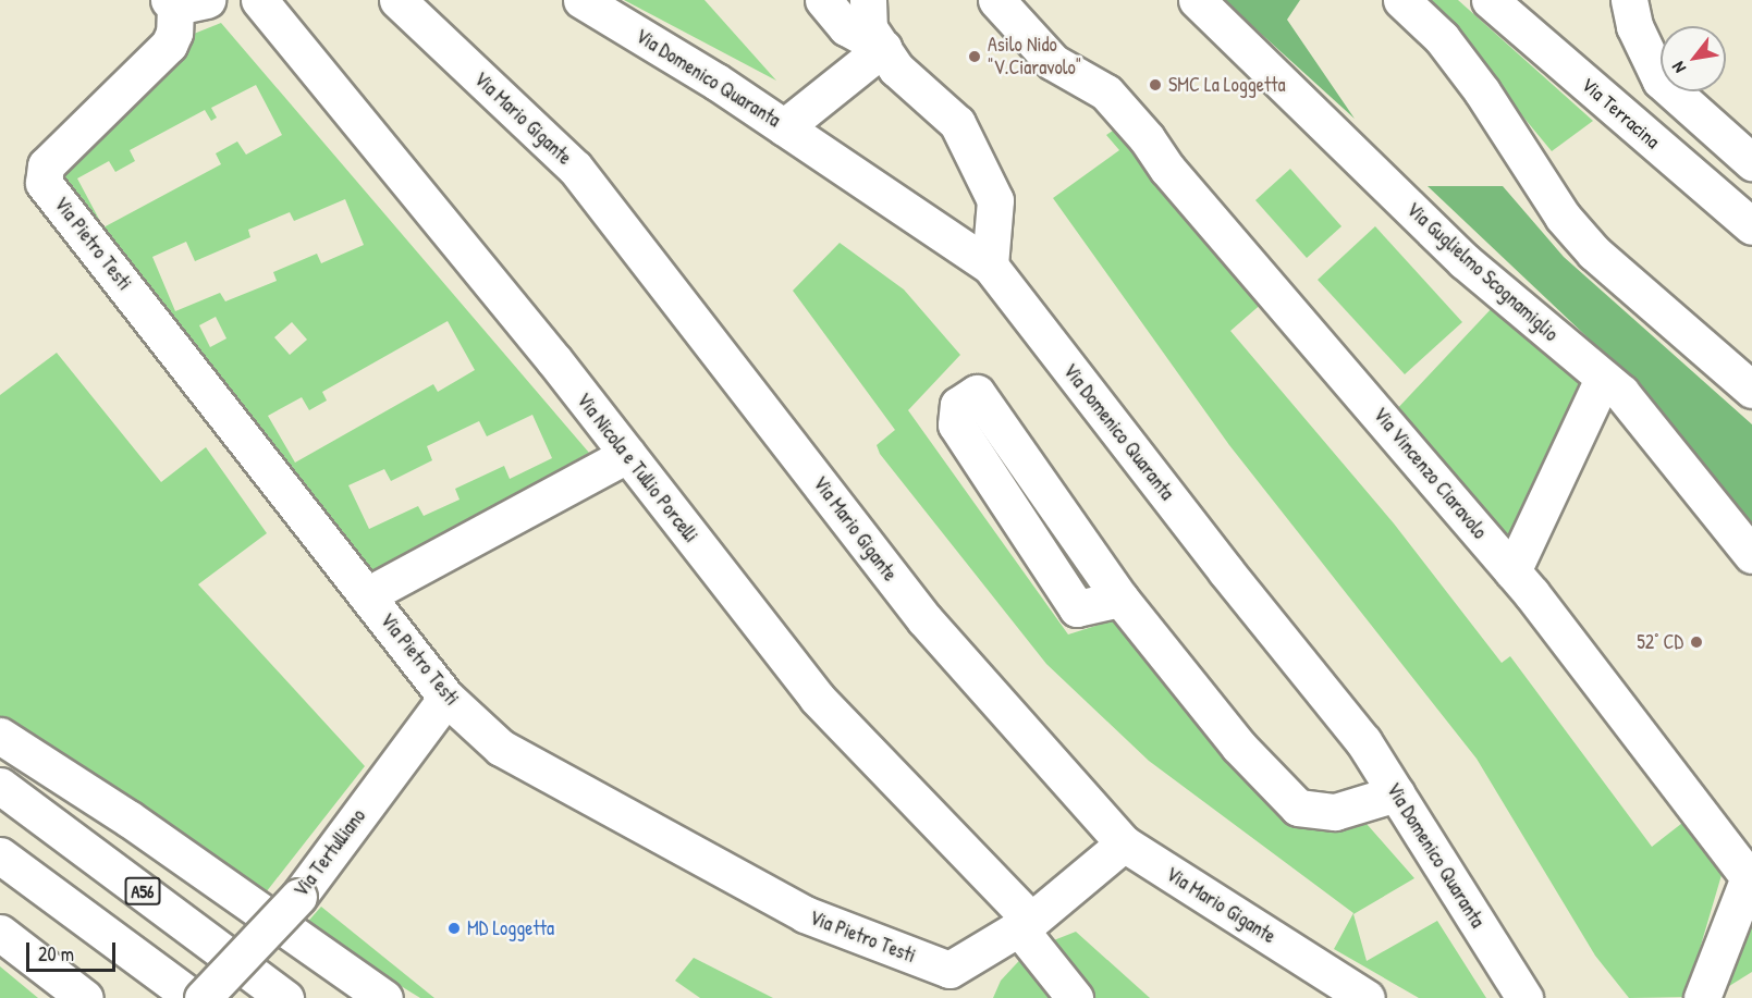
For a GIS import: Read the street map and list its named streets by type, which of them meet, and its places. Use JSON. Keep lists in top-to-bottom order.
{
  "streets": {
    "main road": [
      "Via Domenico Quaranta",
      "Via Terracina",
      "Via Mario Gigante",
      "Via Pietro Testi",
      "Via Guglielmo Scognamiglio",
      "Via Nicola e Tullio Porcelli",
      "Via Vincenzo Ciaravolo",
      "Via Tertulliano",
      "A56"
    ]
  },
  "crossings": [
    ["Via Mario Gigante", "Via Pietro Testi"],
    ["Via Pietro Testi", "Via Nicola e Tullio Porcelli"],
    ["Via Pietro Testi", "Via Tertulliano"]
  ],
  "places": [
    "Asilo Nido \"V.Ciaravolo\"",
    "SMC La Loggetta",
    "52° CD",
    "MD Loggetta"
  ],
  "scale_bar": "20 m",
  "north": "bottom left"
}
